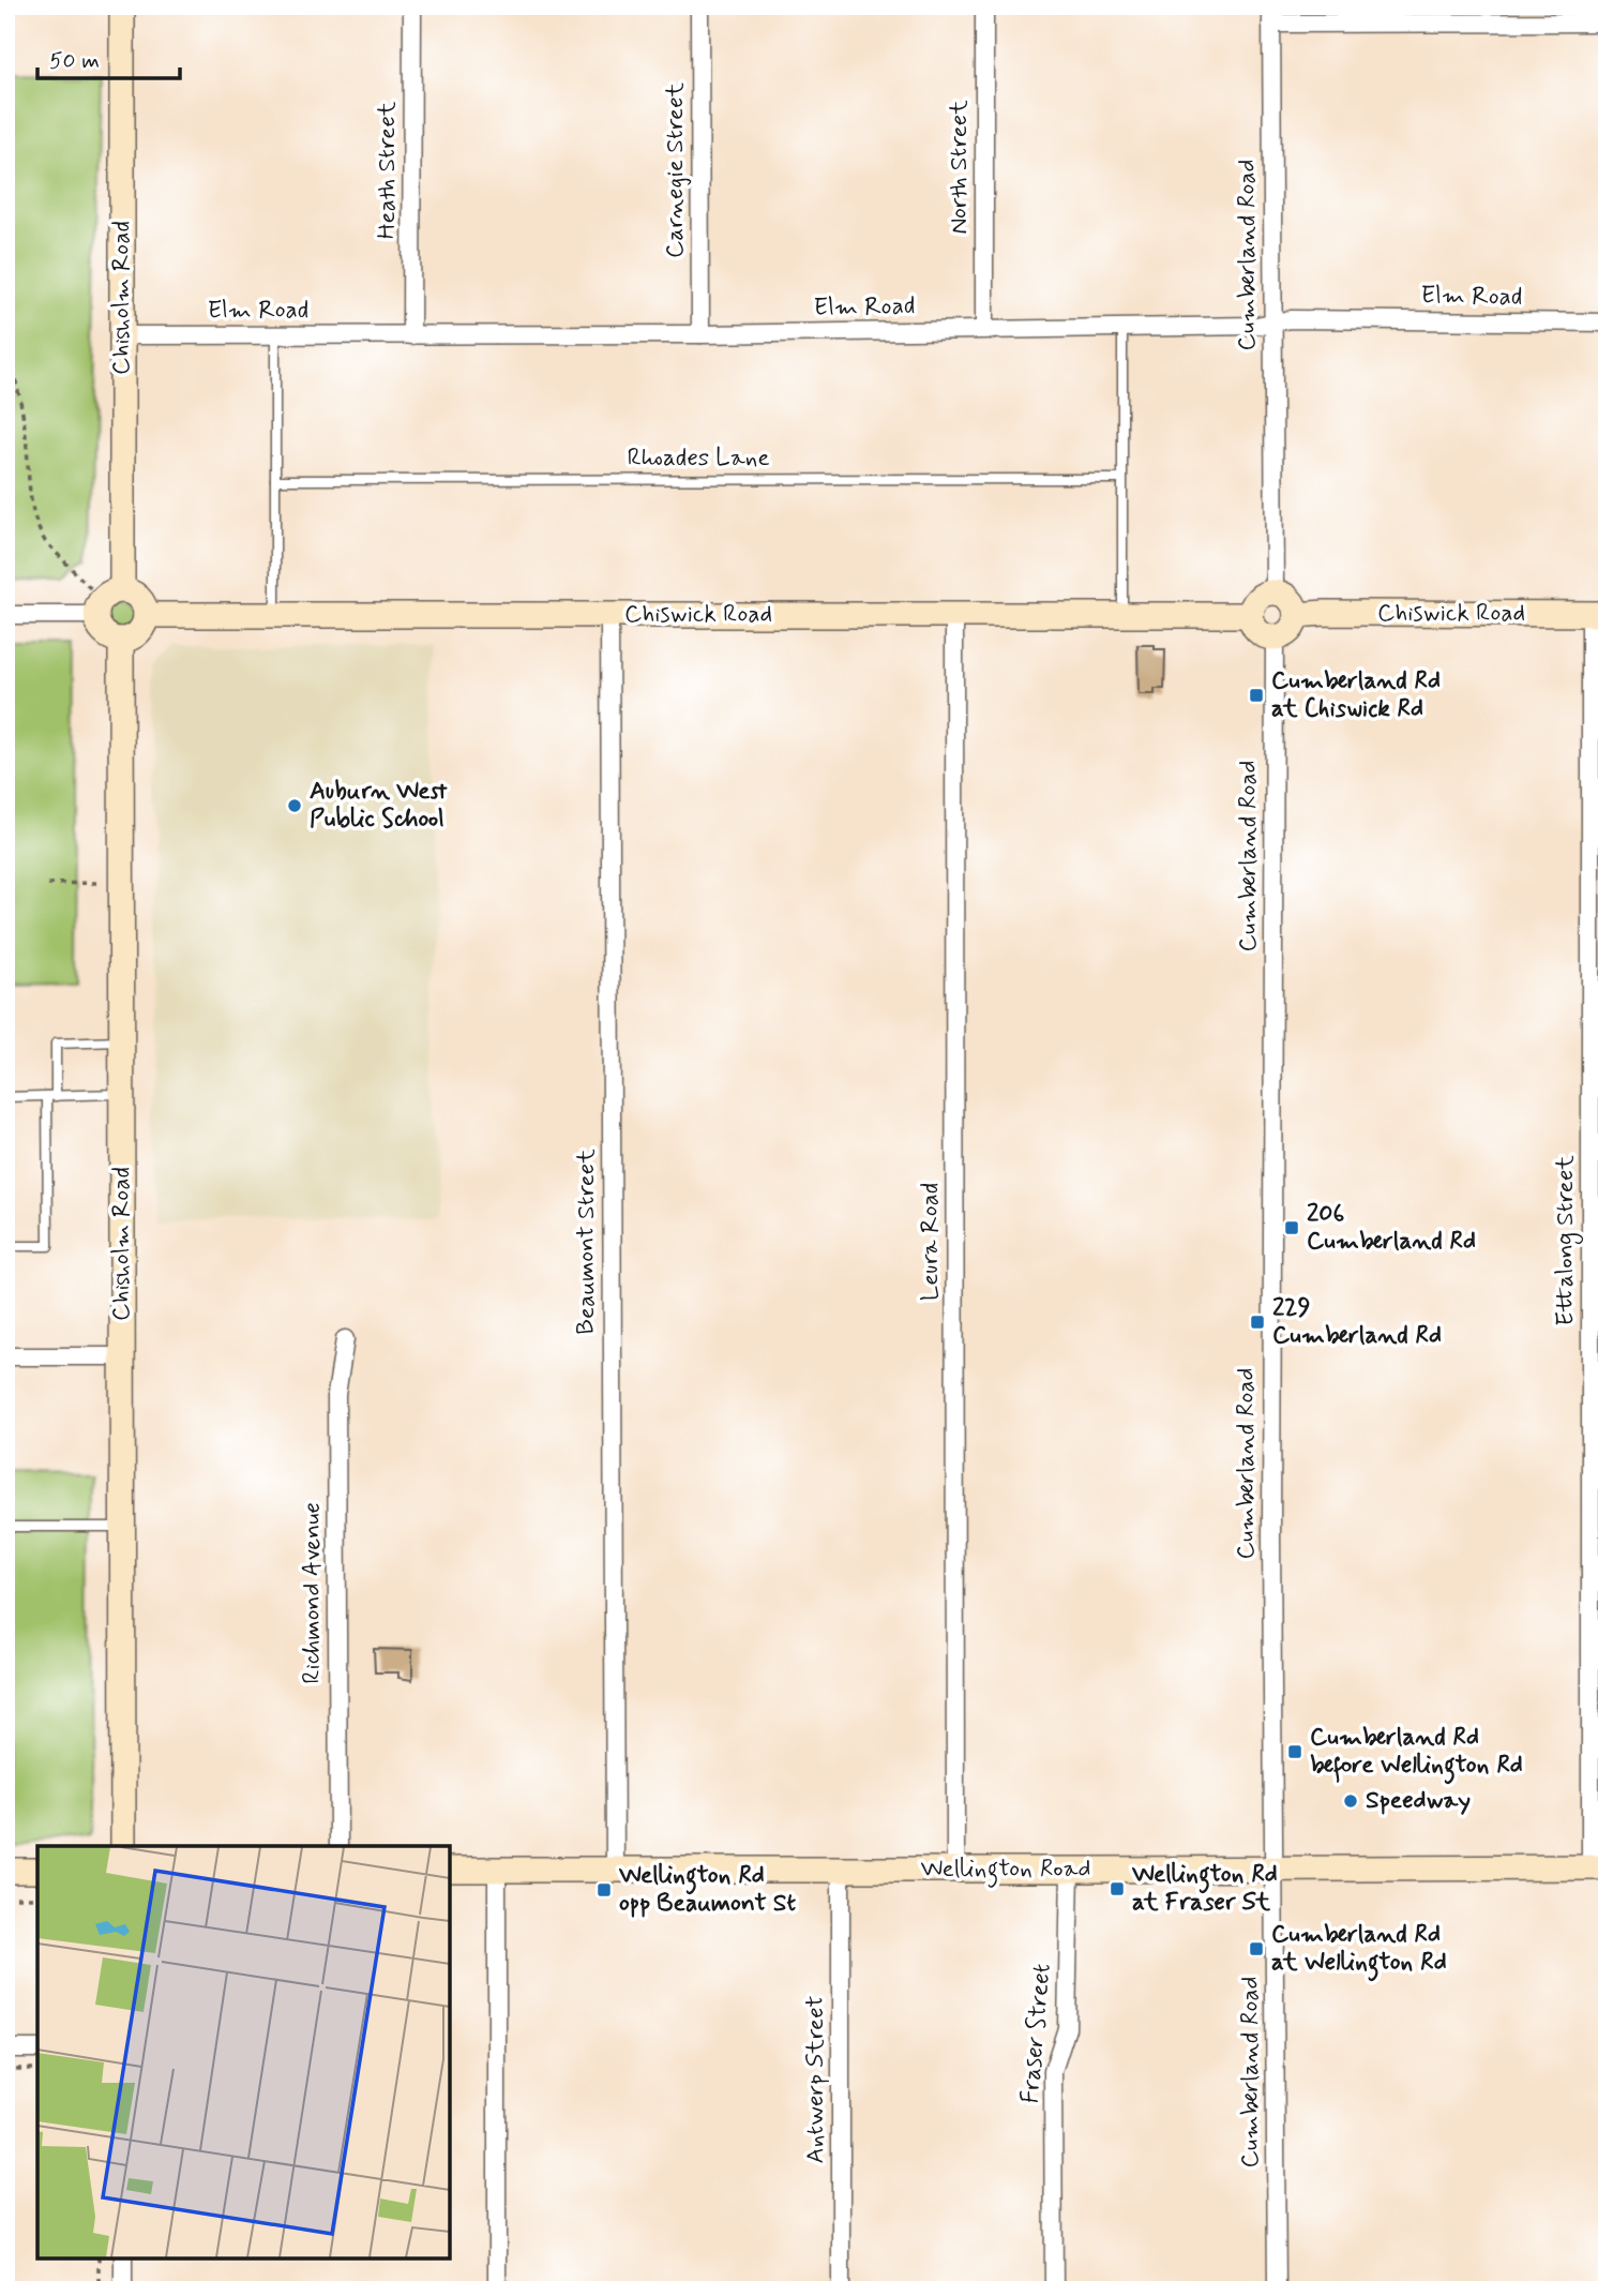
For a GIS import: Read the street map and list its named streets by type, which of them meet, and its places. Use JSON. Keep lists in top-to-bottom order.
{
  "streets": {
    "main road": ["Chisholm Road", "Chiswick Road", "Wellington Road"],
    "street": [
      "North Street",
      "Heath Street",
      "Carnegie Street",
      "Cumberland Road",
      "Elm Road",
      "Ettalong Street",
      "Beaumont Street",
      "Leura Road",
      "Richmond Avenue",
      "Fraser Street",
      "Antwerp Street"
    ],
    "lane": ["Rhoades Lane"]
  },
  "crossings": [
    ["North Street", "Elm Road"],
    ["Heath Street", "Elm Road"],
    ["Carnegie Street", "Elm Road"],
    ["Cumberland Road", "Elm Road"],
    ["Cumberland Road", "Chiswick Road"],
    ["Cumberland Road", "Wellington Road"],
    ["Elm Road", "Chisholm Road"],
    ["Chisholm Road", "Chiswick Road"],
    ["Chiswick Road", "Ettalong Street"],
    ["Chiswick Road", "Beaumont Street"],
    ["Chiswick Road", "Leura Road"],
    ["Ettalong Street", "Wellington Road"],
    ["Beaumont Street", "Wellington Road"],
    ["Leura Road", "Wellington Road"],
    ["Wellington Road", "Fraser Street"],
    ["Wellington Road", "Antwerp Street"]
  ],
  "places": {
    "transit": [
      "Cumberland Rd at Chiswick Rd",
      "206 Cumberland Rd",
      "229 Cumberland Rd",
      "Cumberland Rd before Wellington Rd",
      "Wellington Rd at Fraser St",
      "Wellington Rd opp Beaumont St",
      "Cumberland Rd at Wellington Rd"
    ],
    "other": ["Auburn West Public School", "Speedway"]
  },
  "scale_bar": "50 m"
}
